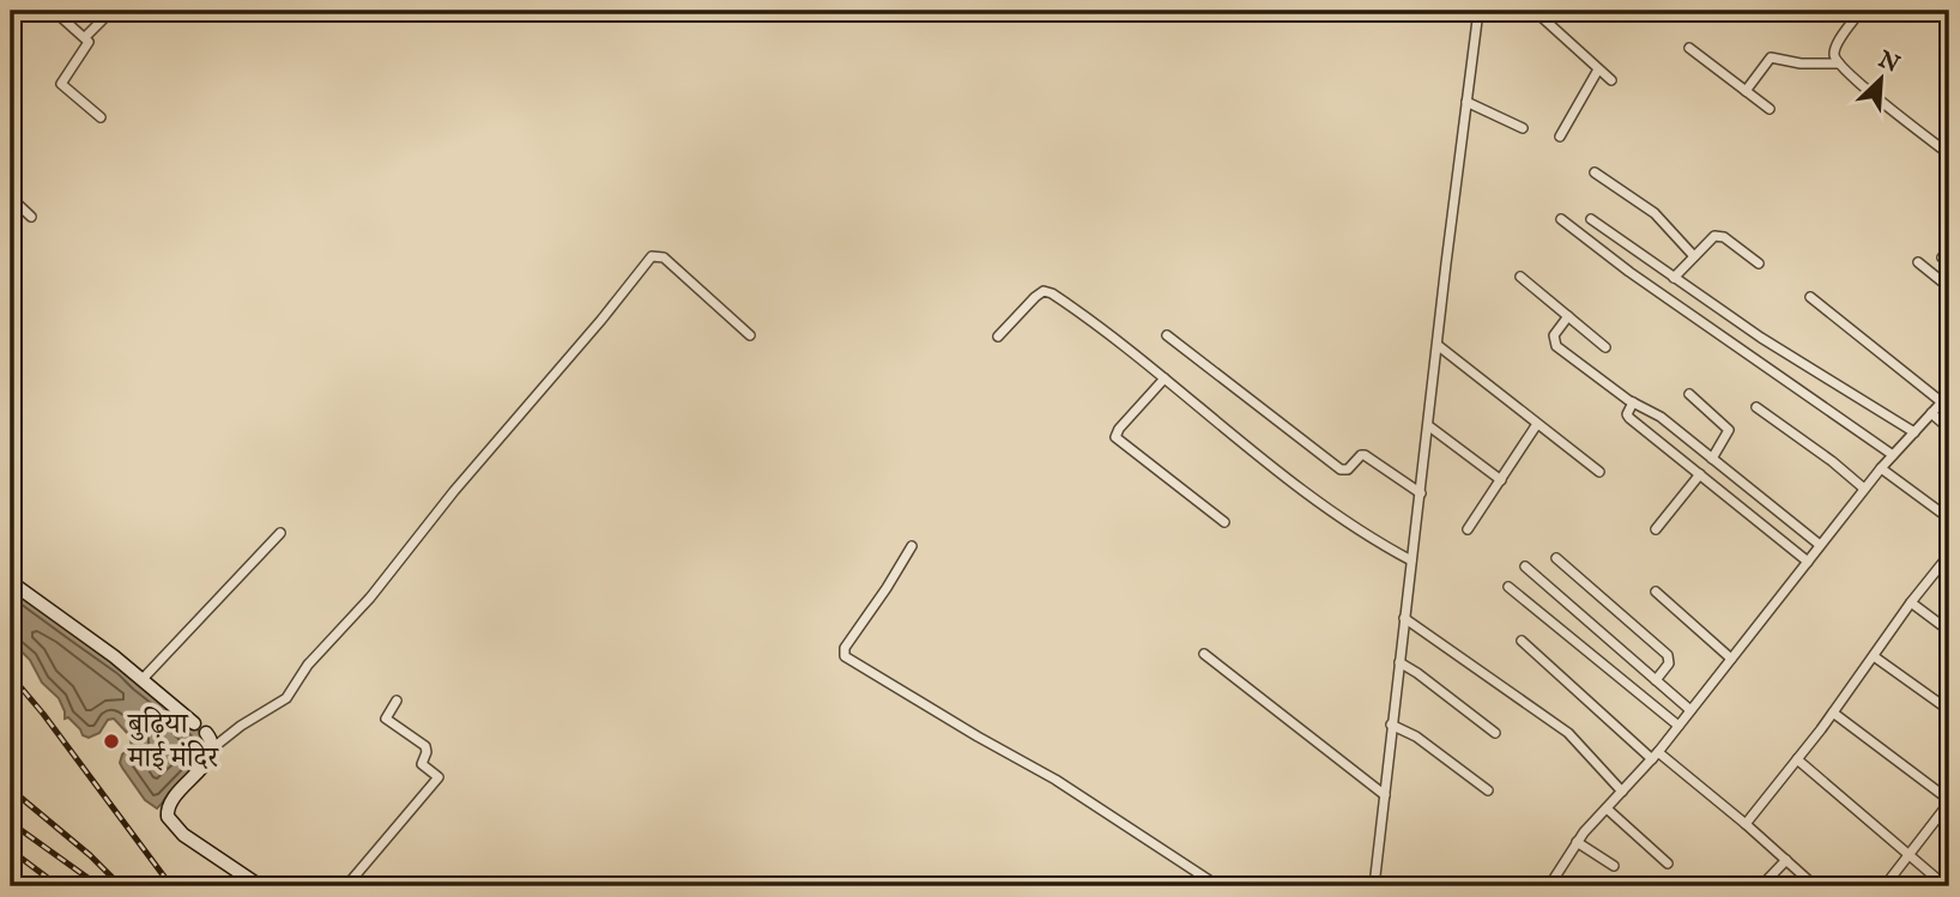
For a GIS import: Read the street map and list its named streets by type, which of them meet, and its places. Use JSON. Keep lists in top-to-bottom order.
{
  "places": ["बुढ़िया माई मंदिर"],
  "north": "top right"
}
